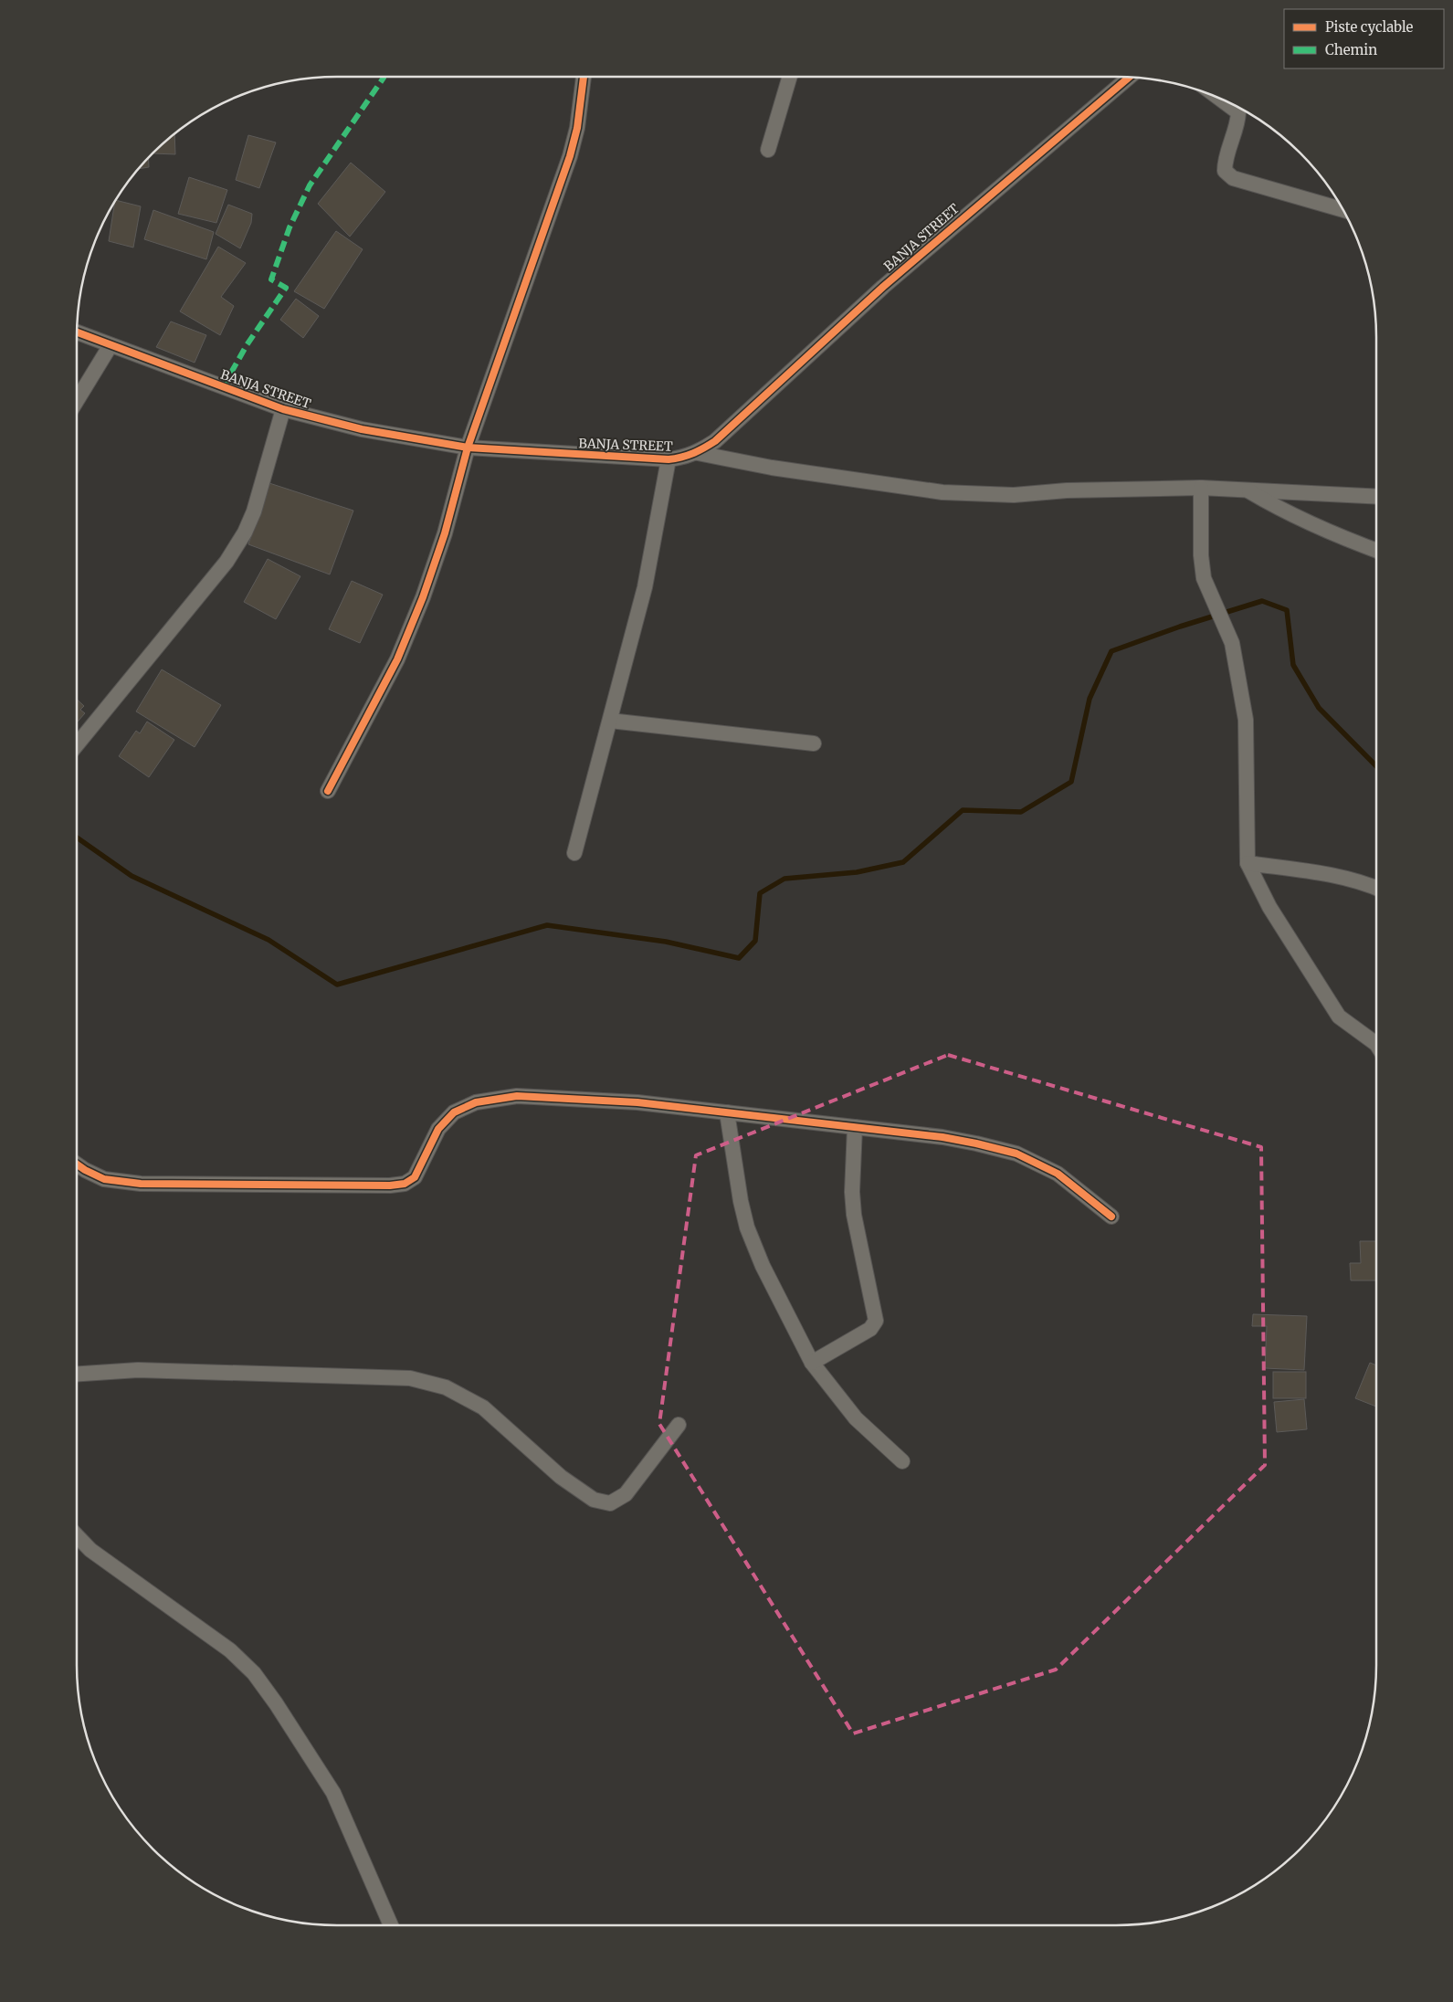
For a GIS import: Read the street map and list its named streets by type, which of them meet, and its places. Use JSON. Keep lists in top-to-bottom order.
{
  "streets": {
    "street": ["BANJA STREET"]
  },
  "legend": ["Piste cyclable", "Chemin"]
}
